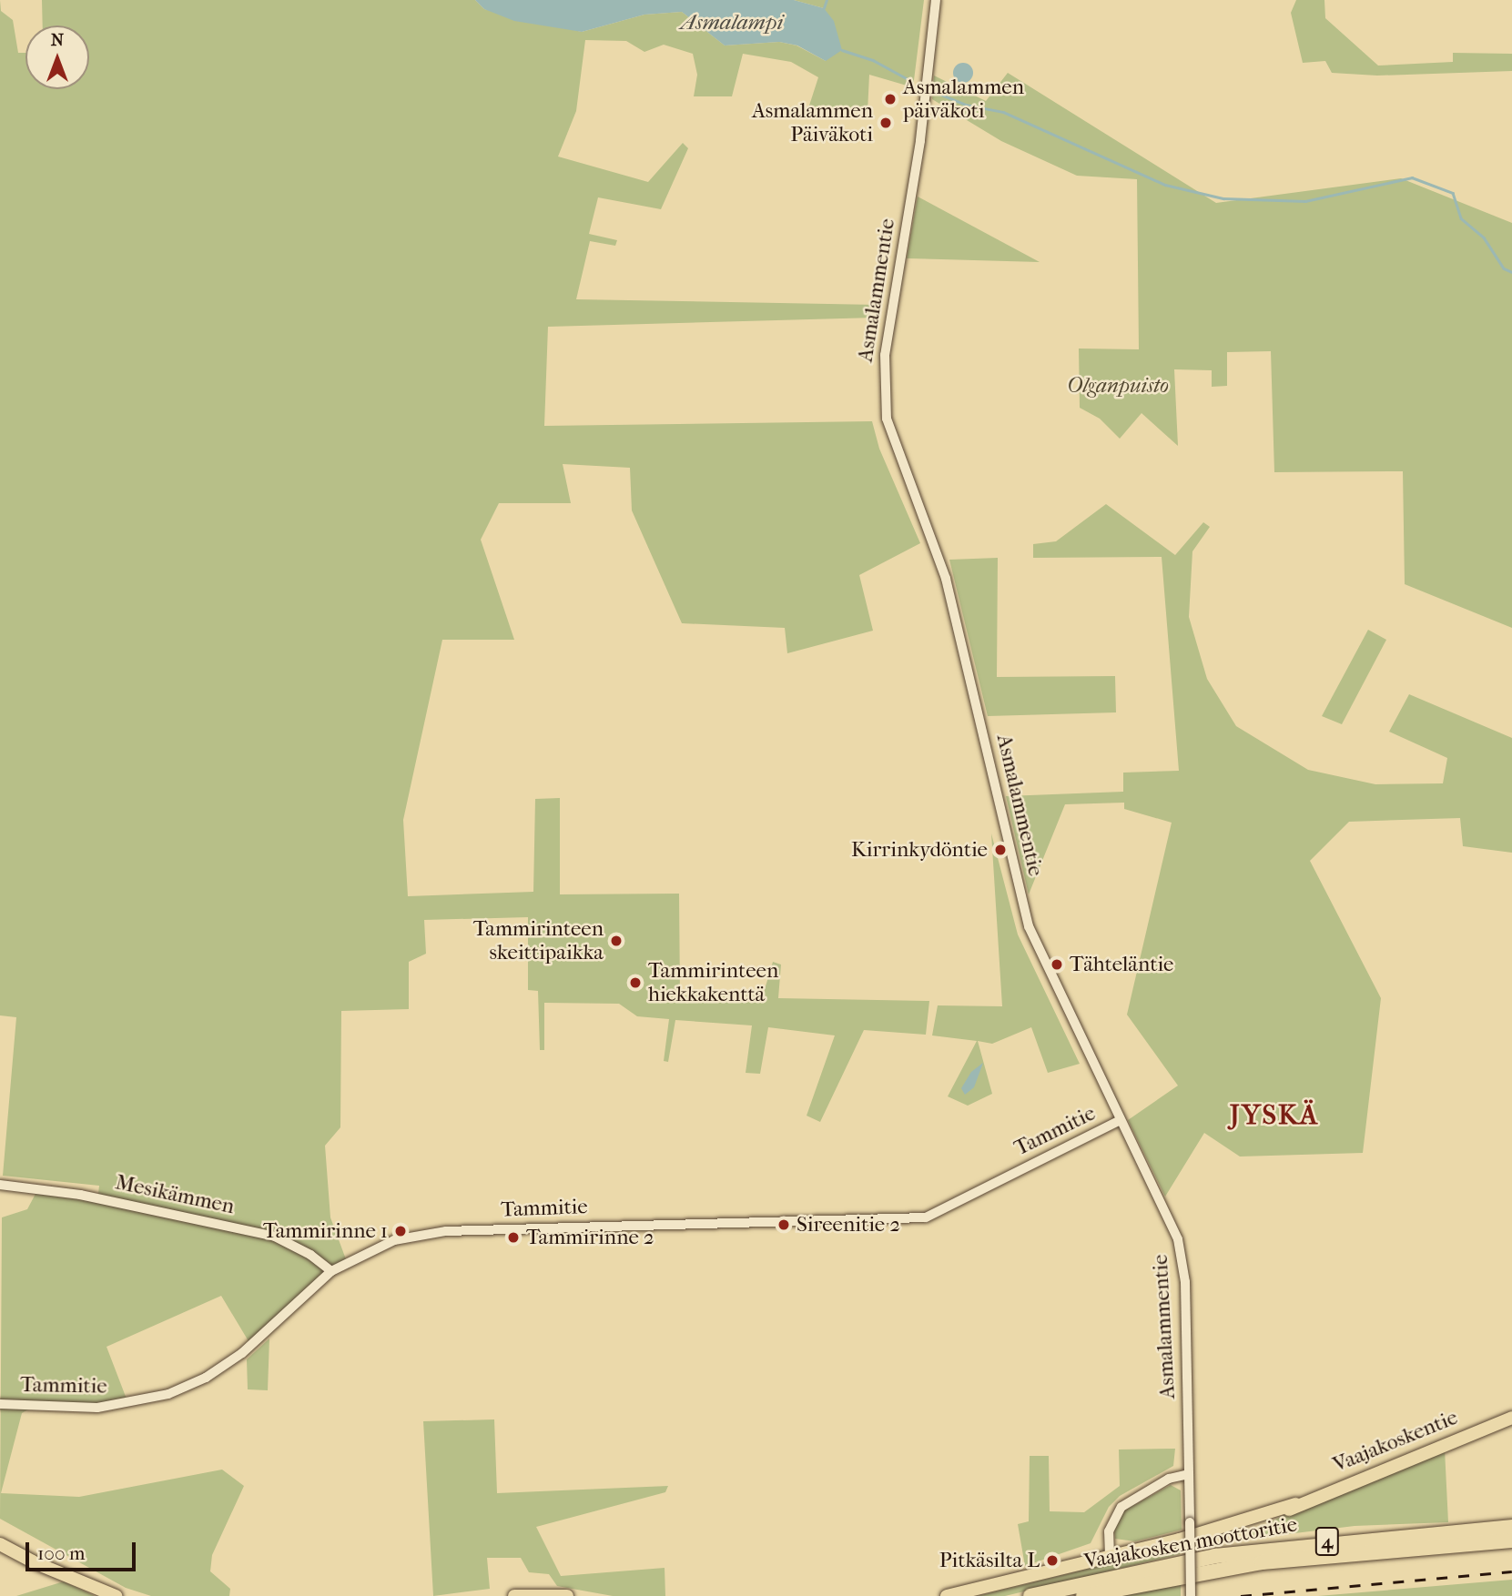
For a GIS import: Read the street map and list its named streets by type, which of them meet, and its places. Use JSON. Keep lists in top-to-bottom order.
{
  "streets": {
    "highway": ["4", "Vaajakosken moottoritie"],
    "main road": ["Vaajakoskentie"],
    "street": ["Asmalammentie", "Tammitie", "Mesikämmen"]
  },
  "crossings": [
    ["Asmalammentie", "Tammitie"],
    ["Tammitie", "Mesikämmen"]
  ],
  "districts": ["JYSKÄ"],
  "water": ["Asmalampi"],
  "parks": ["Olganpuisto"],
  "places": [
    "Asmalammen päiväkoti",
    "Asmalammen Päiväkoti",
    "Kirrinkydöntie",
    "Tammirinteen skeittipaikka",
    "Tähteläntie",
    "Tammirinteen hiekkakenttä",
    "Sireenitie 2",
    "Tammirinne 1",
    "Tammirinne 2",
    "Pitkäsilta L"
  ],
  "scale_bar": "100 m",
  "north": "top"
}
